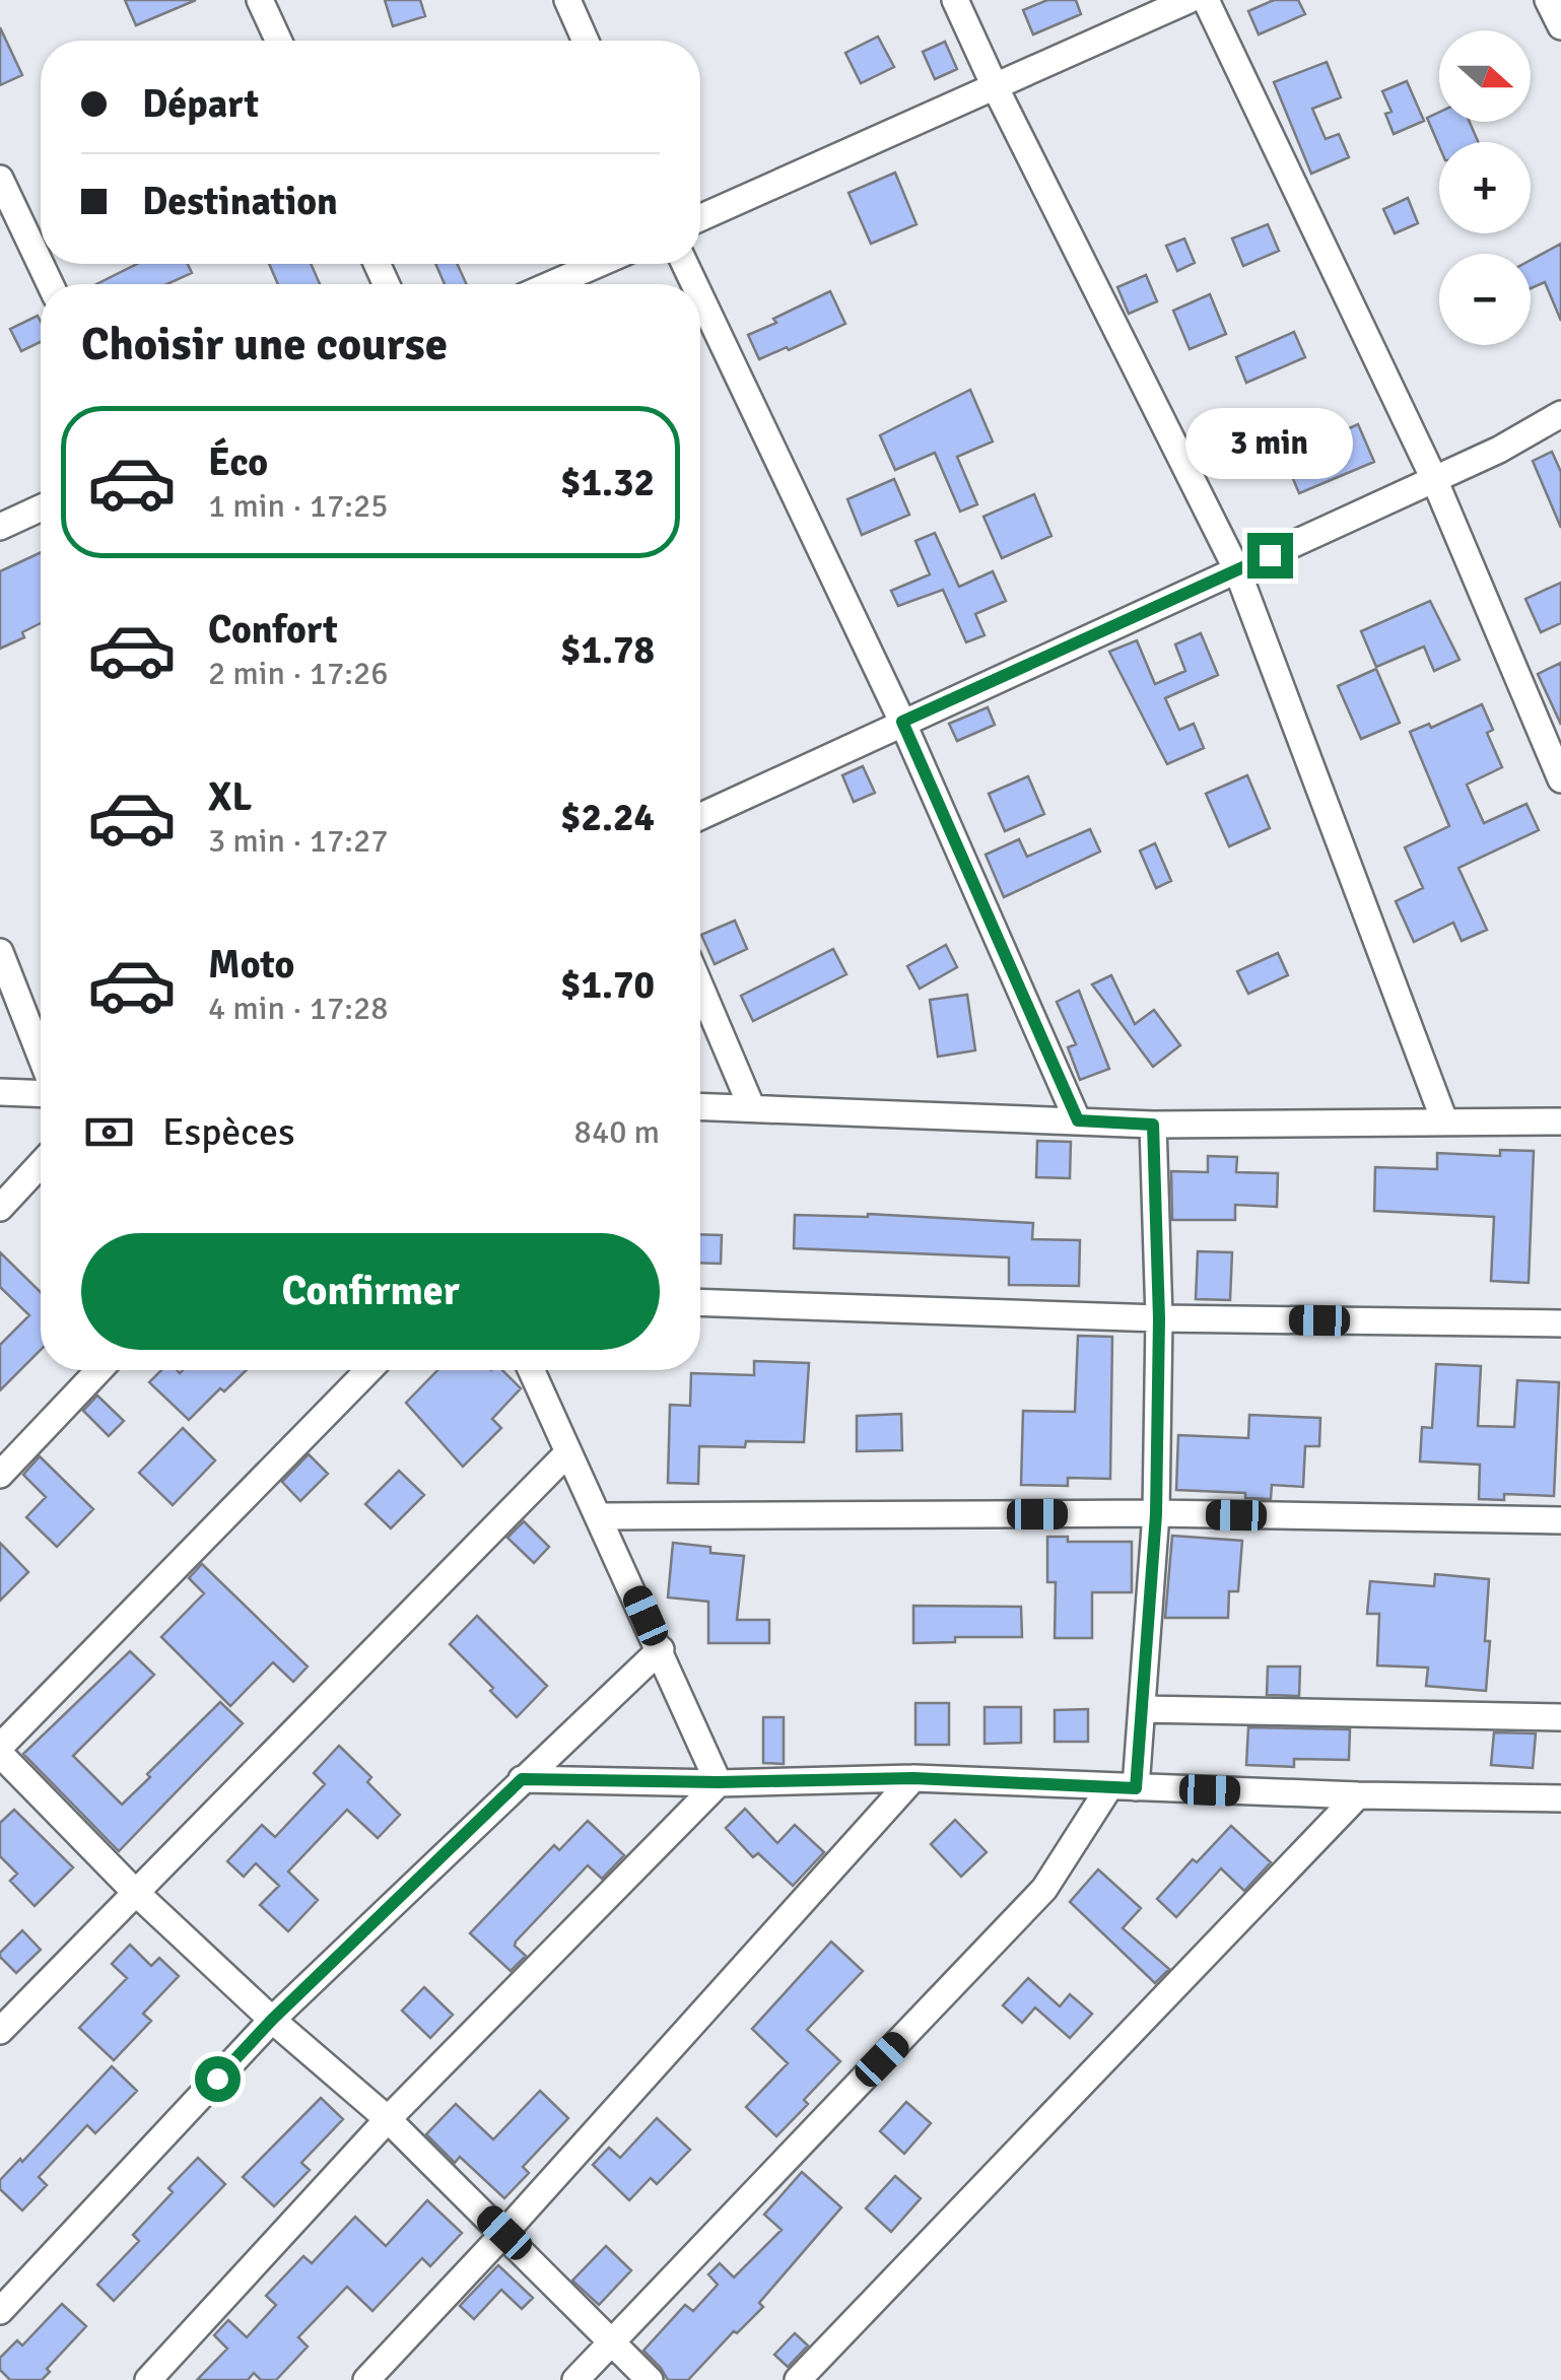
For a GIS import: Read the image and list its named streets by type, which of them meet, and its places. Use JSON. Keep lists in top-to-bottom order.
{
  "north": "right",
  "page": {
    "map_buttons": ["+", "−"],
    "banner": ["Départ", "Destination"],
    "heading": "Choisir une course",
    "list": [
      {
        "name": "Éco",
        "note": "1 min · 17:25",
        "value": "$1.32"
      },
      {
        "name": "Confort",
        "note": "2 min · 17:26",
        "value": "$1.78"
      },
      {
        "name": "XL",
        "note": "3 min · 17:27",
        "value": "$2.24"
      },
      {
        "name": "Moto",
        "note": "4 min · 17:28",
        "value": "$1.70"
      }
    ],
    "bubble": "3 min",
    "pay": ["Espèces", "840 m"],
    "buttons": "Confirmer"
  }
}
